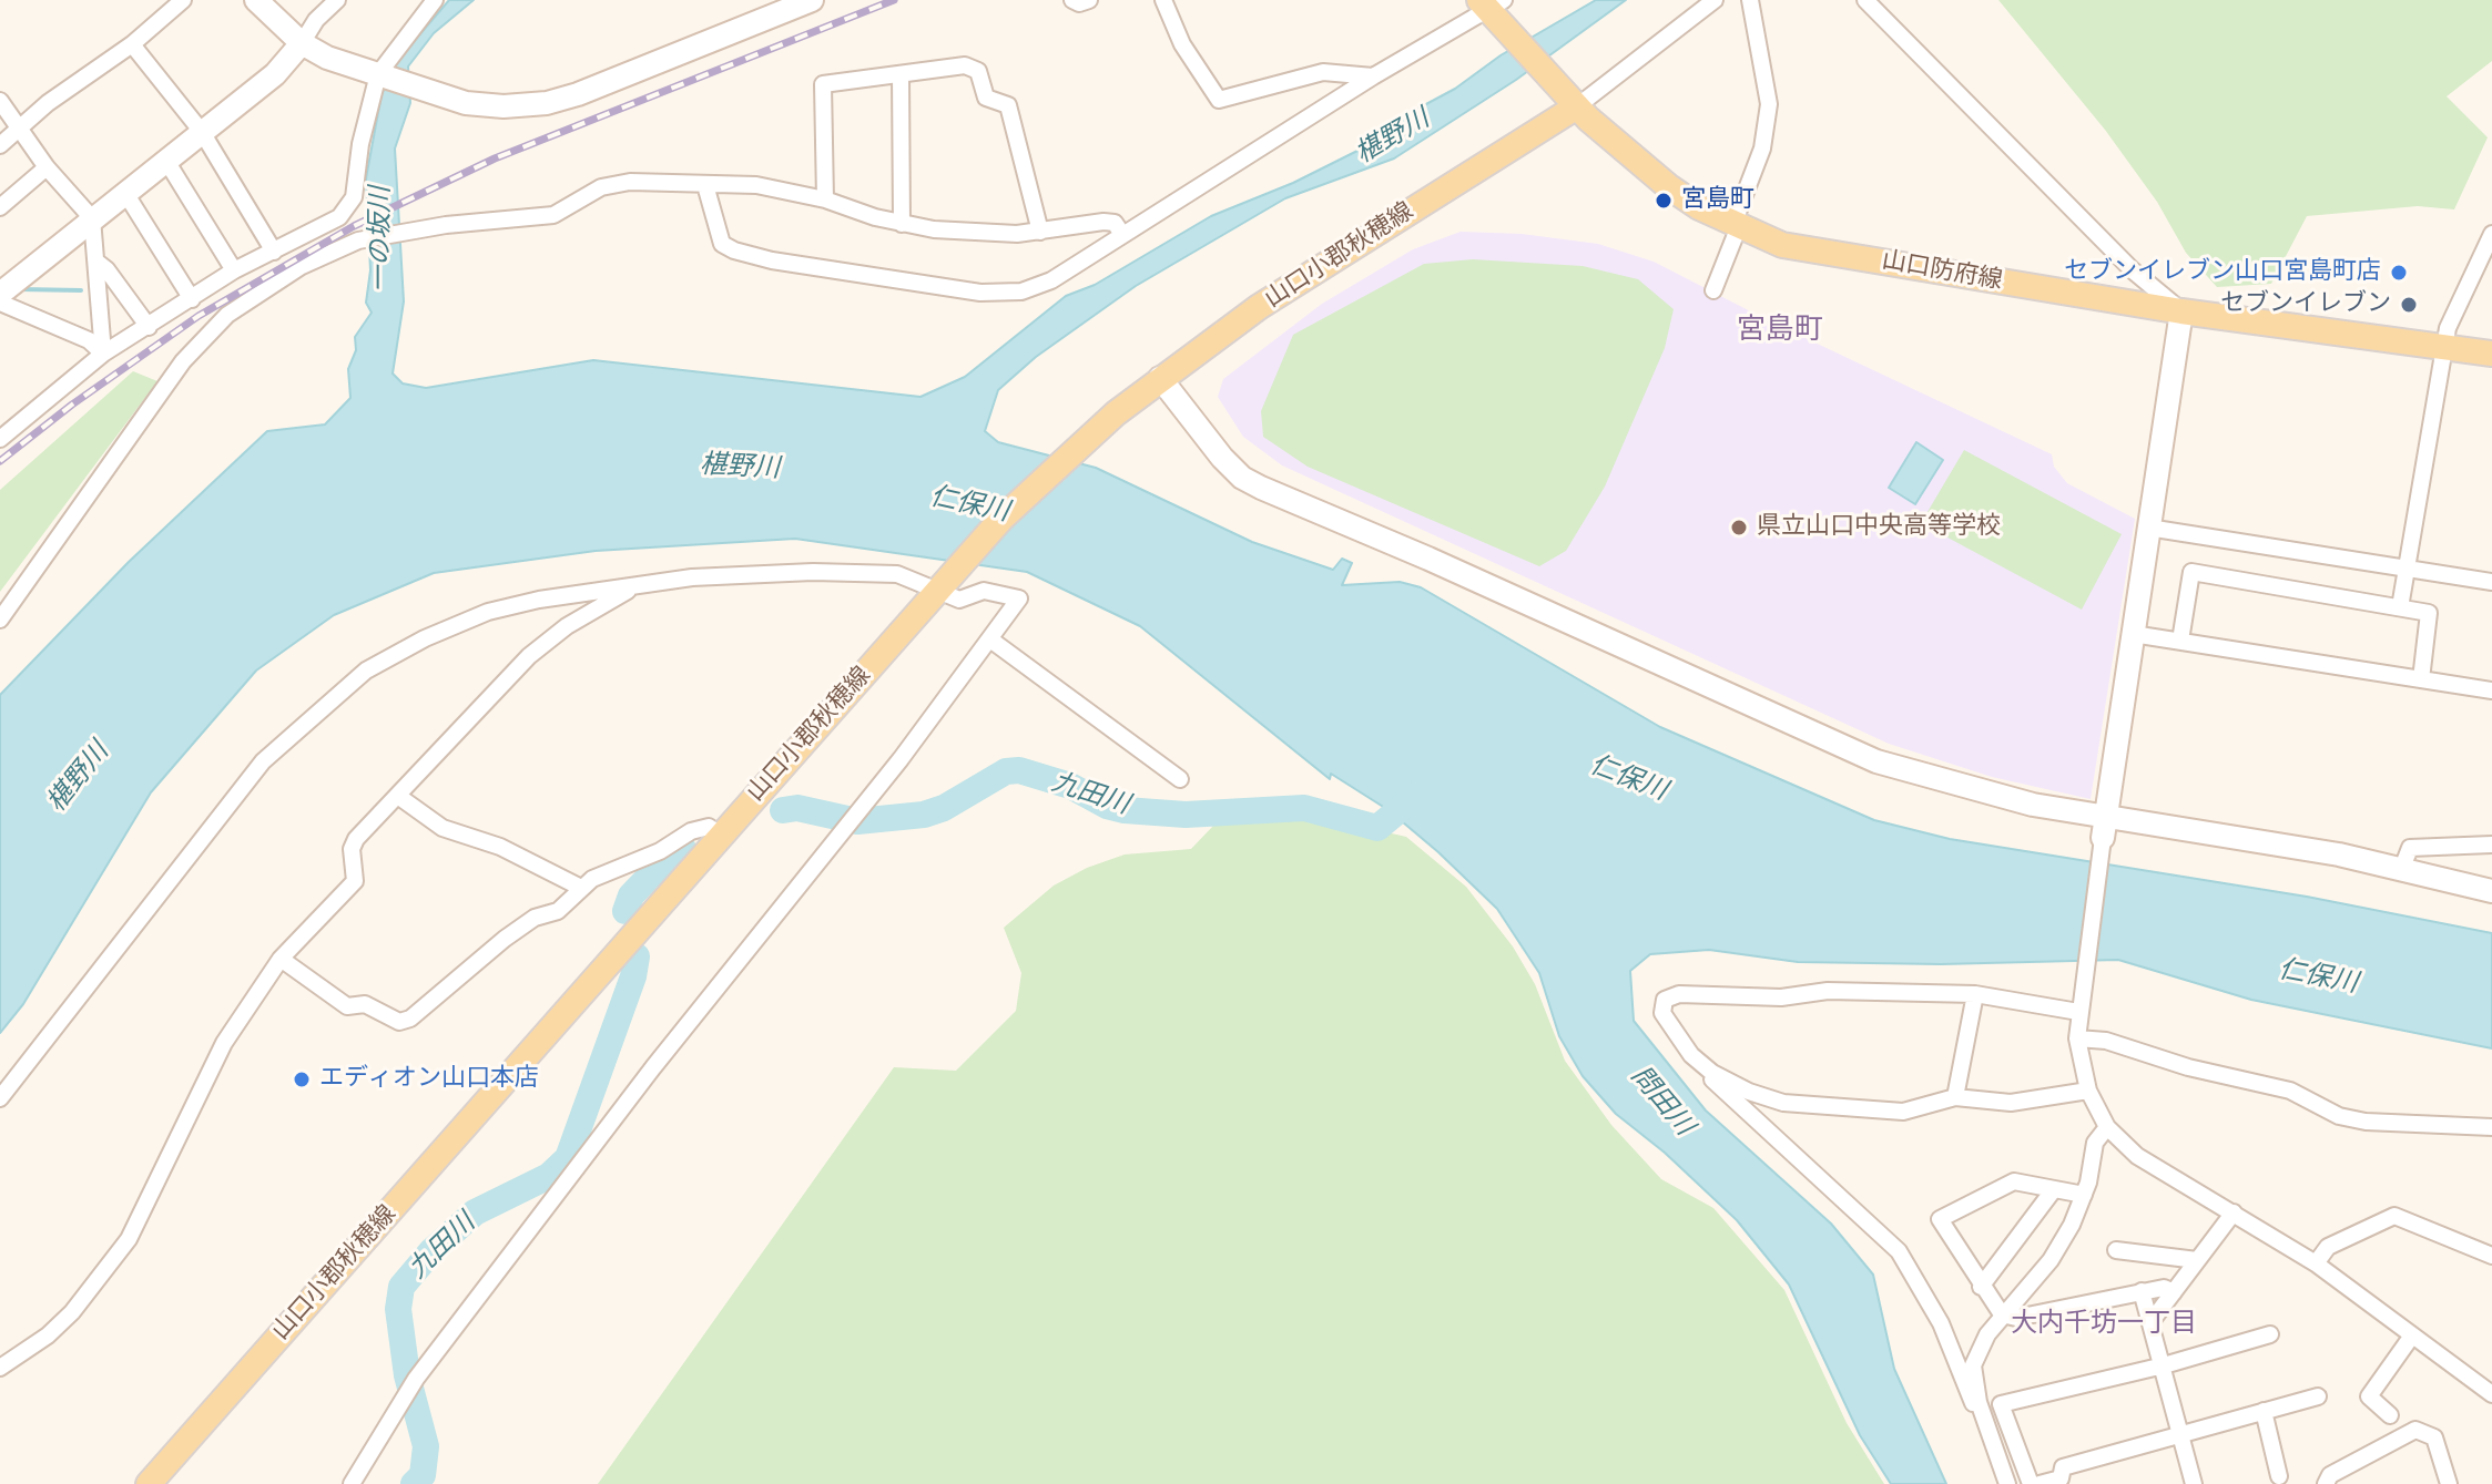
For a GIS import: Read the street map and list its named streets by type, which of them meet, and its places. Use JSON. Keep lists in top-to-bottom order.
{
  "streets": {
    "main road": ["山口小郡秋穂線", "山口防府線"]
  },
  "crossings": [
    ["山口小郡秋穂線", "山口防府線"]
  ],
  "districts": ["宮島町", "大内千坊一丁目"],
  "water": [
    "椹野川",
    "一の坂川",
    "仁保川",
    "九田川",
    "問田川"
  ],
  "places": [
    "宮島町",
    "セブンイレブン山口宮島町店",
    "セブンイレブン",
    "県立山口中央高等学校",
    "エディオン山口本店"
  ]
}
